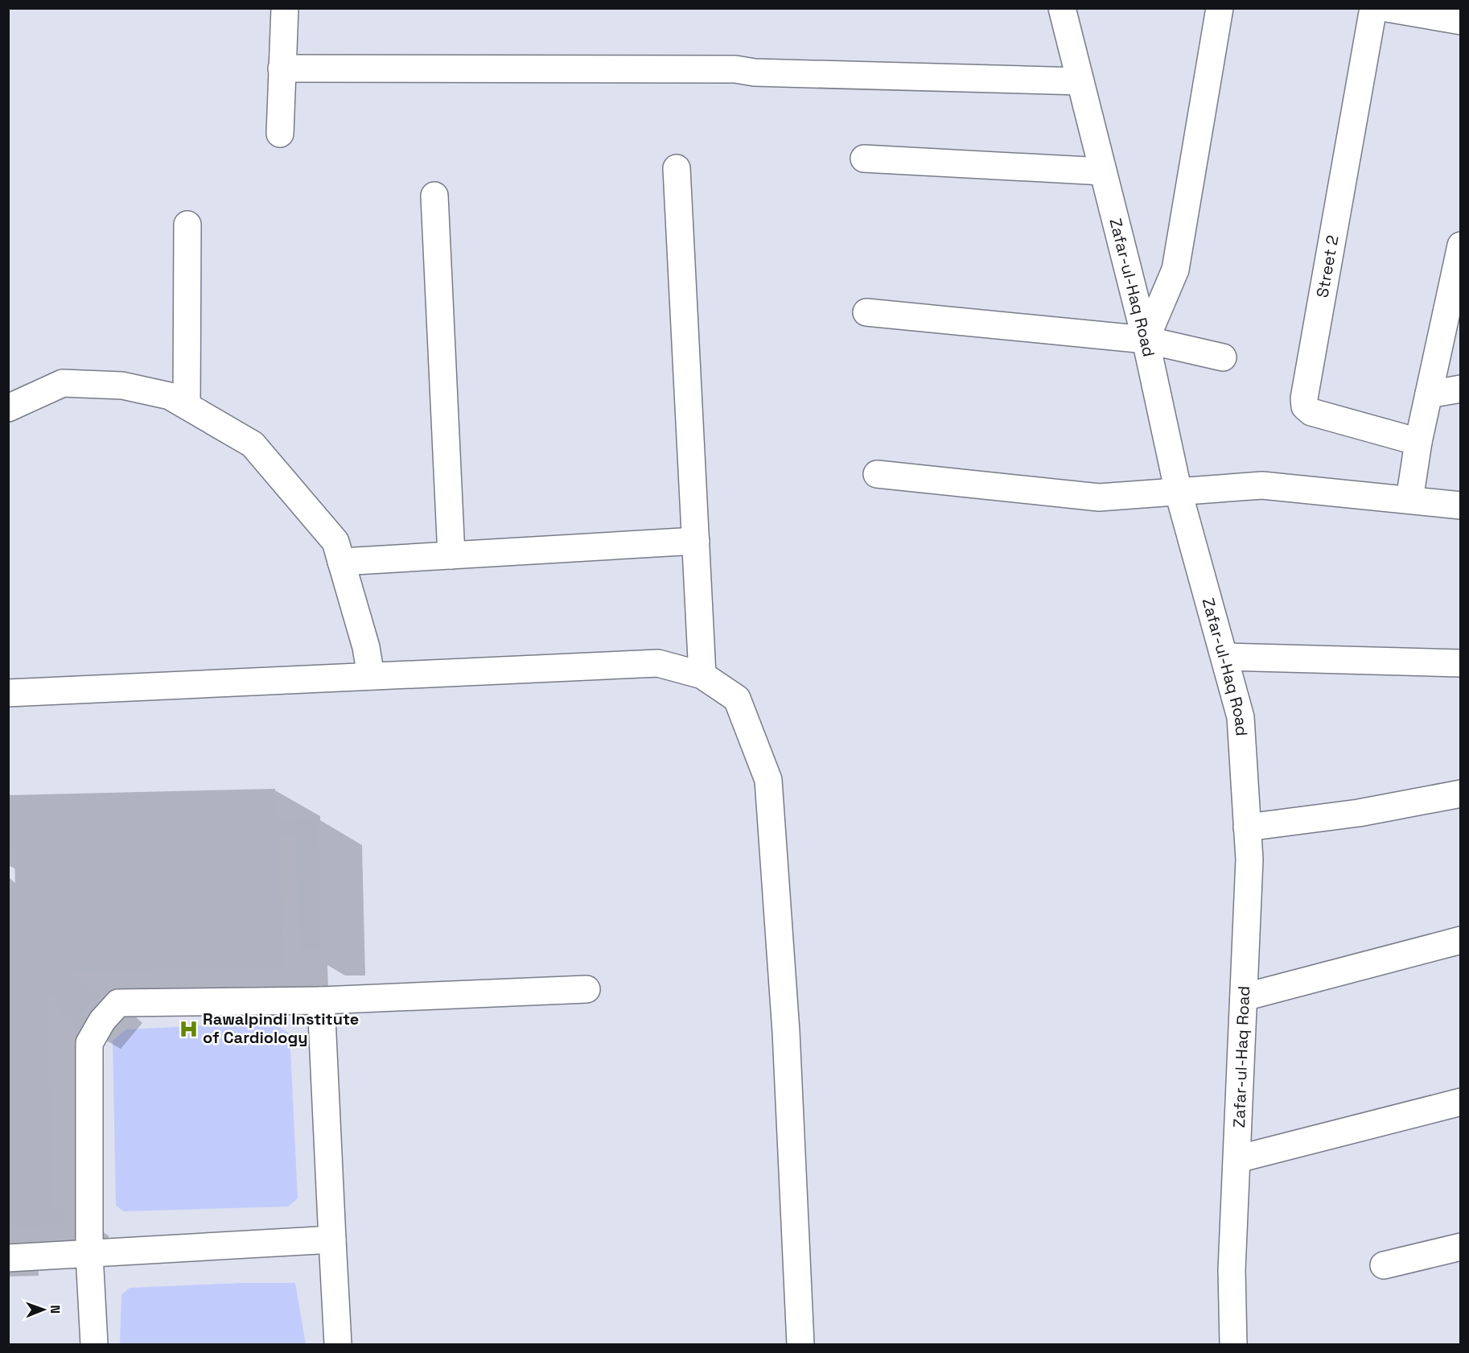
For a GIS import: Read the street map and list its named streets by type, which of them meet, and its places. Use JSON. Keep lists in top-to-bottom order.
{
  "streets": {
    "street": ["Street 2", "Zafar-ul-Haq Road"]
  },
  "places": {
    "hospital": ["Rawalpindi Institute of Cardiology"]
  },
  "north": "right"
}
